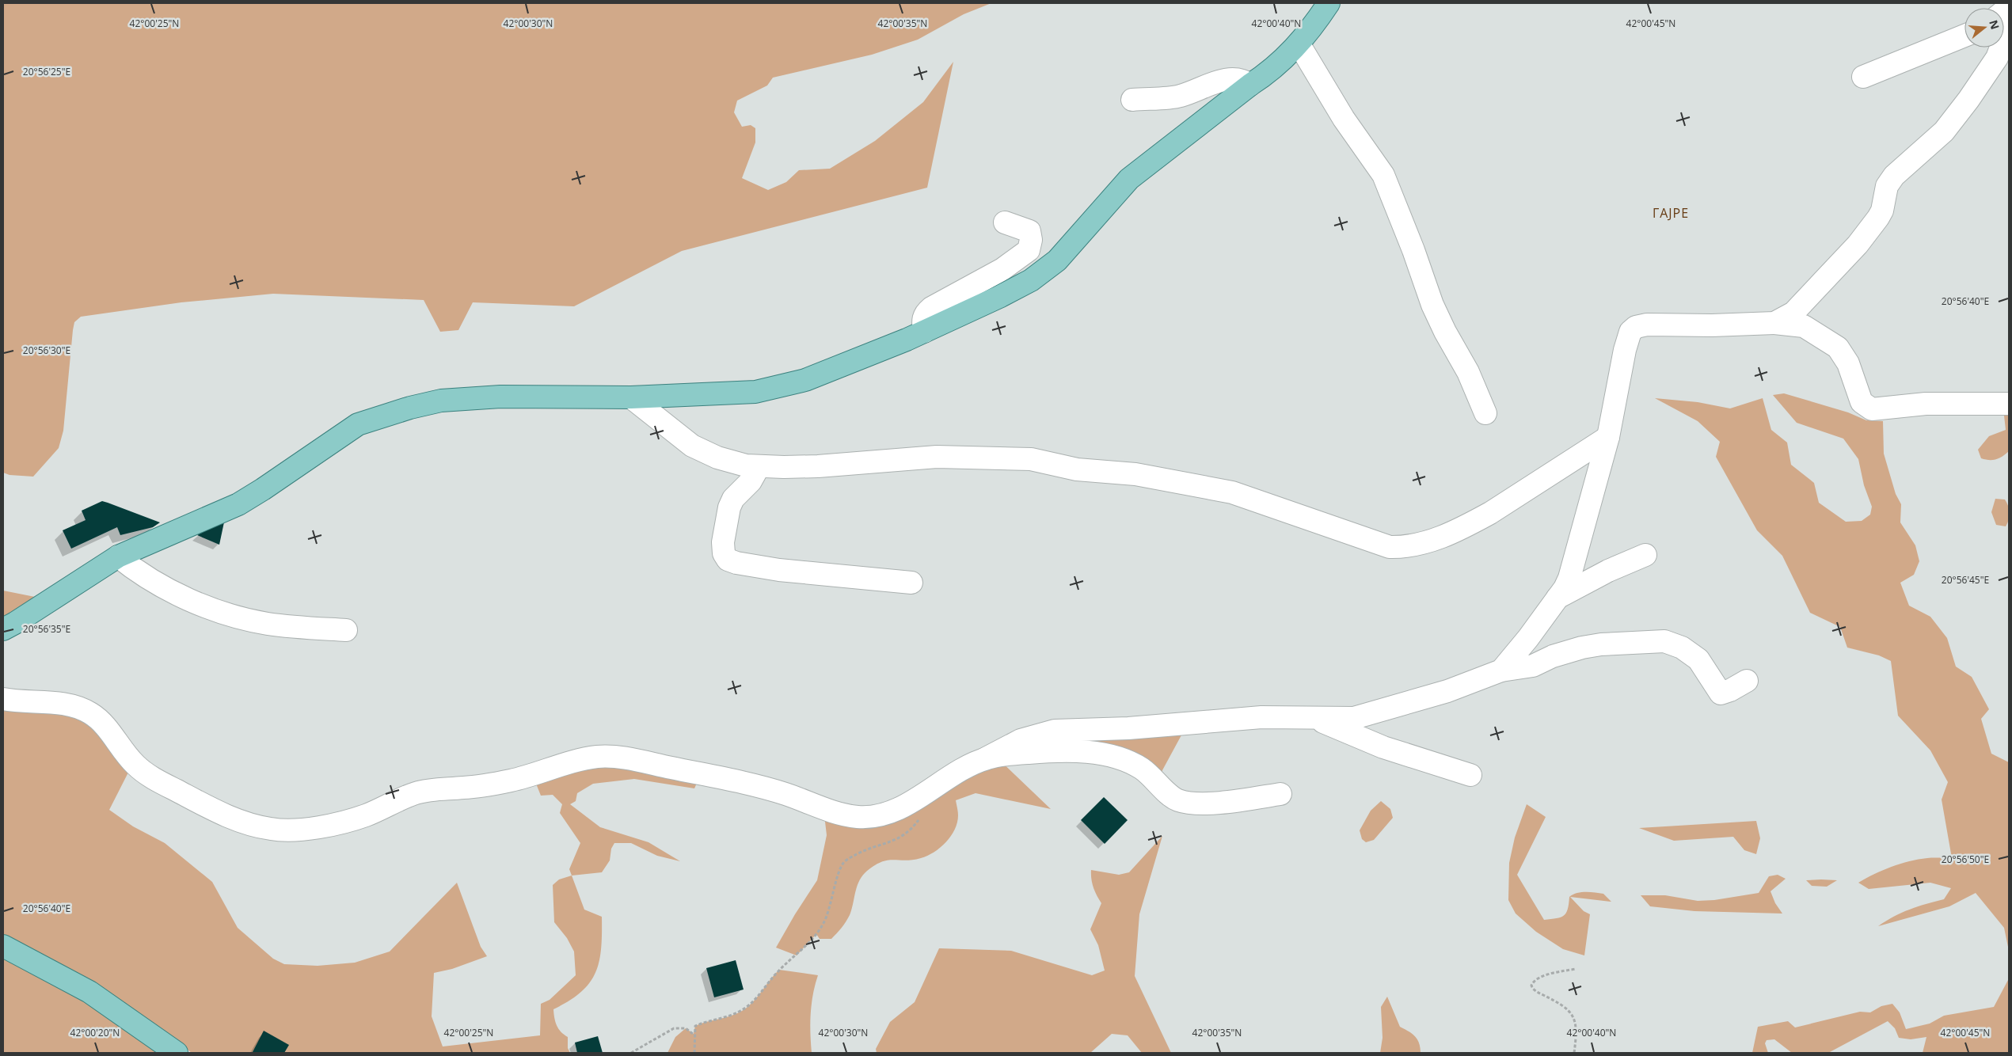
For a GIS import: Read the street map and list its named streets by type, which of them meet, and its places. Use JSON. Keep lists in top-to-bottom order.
{
  "districts": ["ГАЈРЕ"],
  "north": "right",
  "coordinates": [
    "42°00'25\"N",
    "42°00'30\"N",
    "42°00'35\"N",
    "42°00'40\"N",
    "42°00'45\"N",
    "20°56'25\"E",
    "20°56'40\"E",
    "20°56'30\"E",
    "20°56'45\"E",
    "20°56'35\"E",
    "20°56'50\"E",
    "42°00'20\"N"
  ]
}
